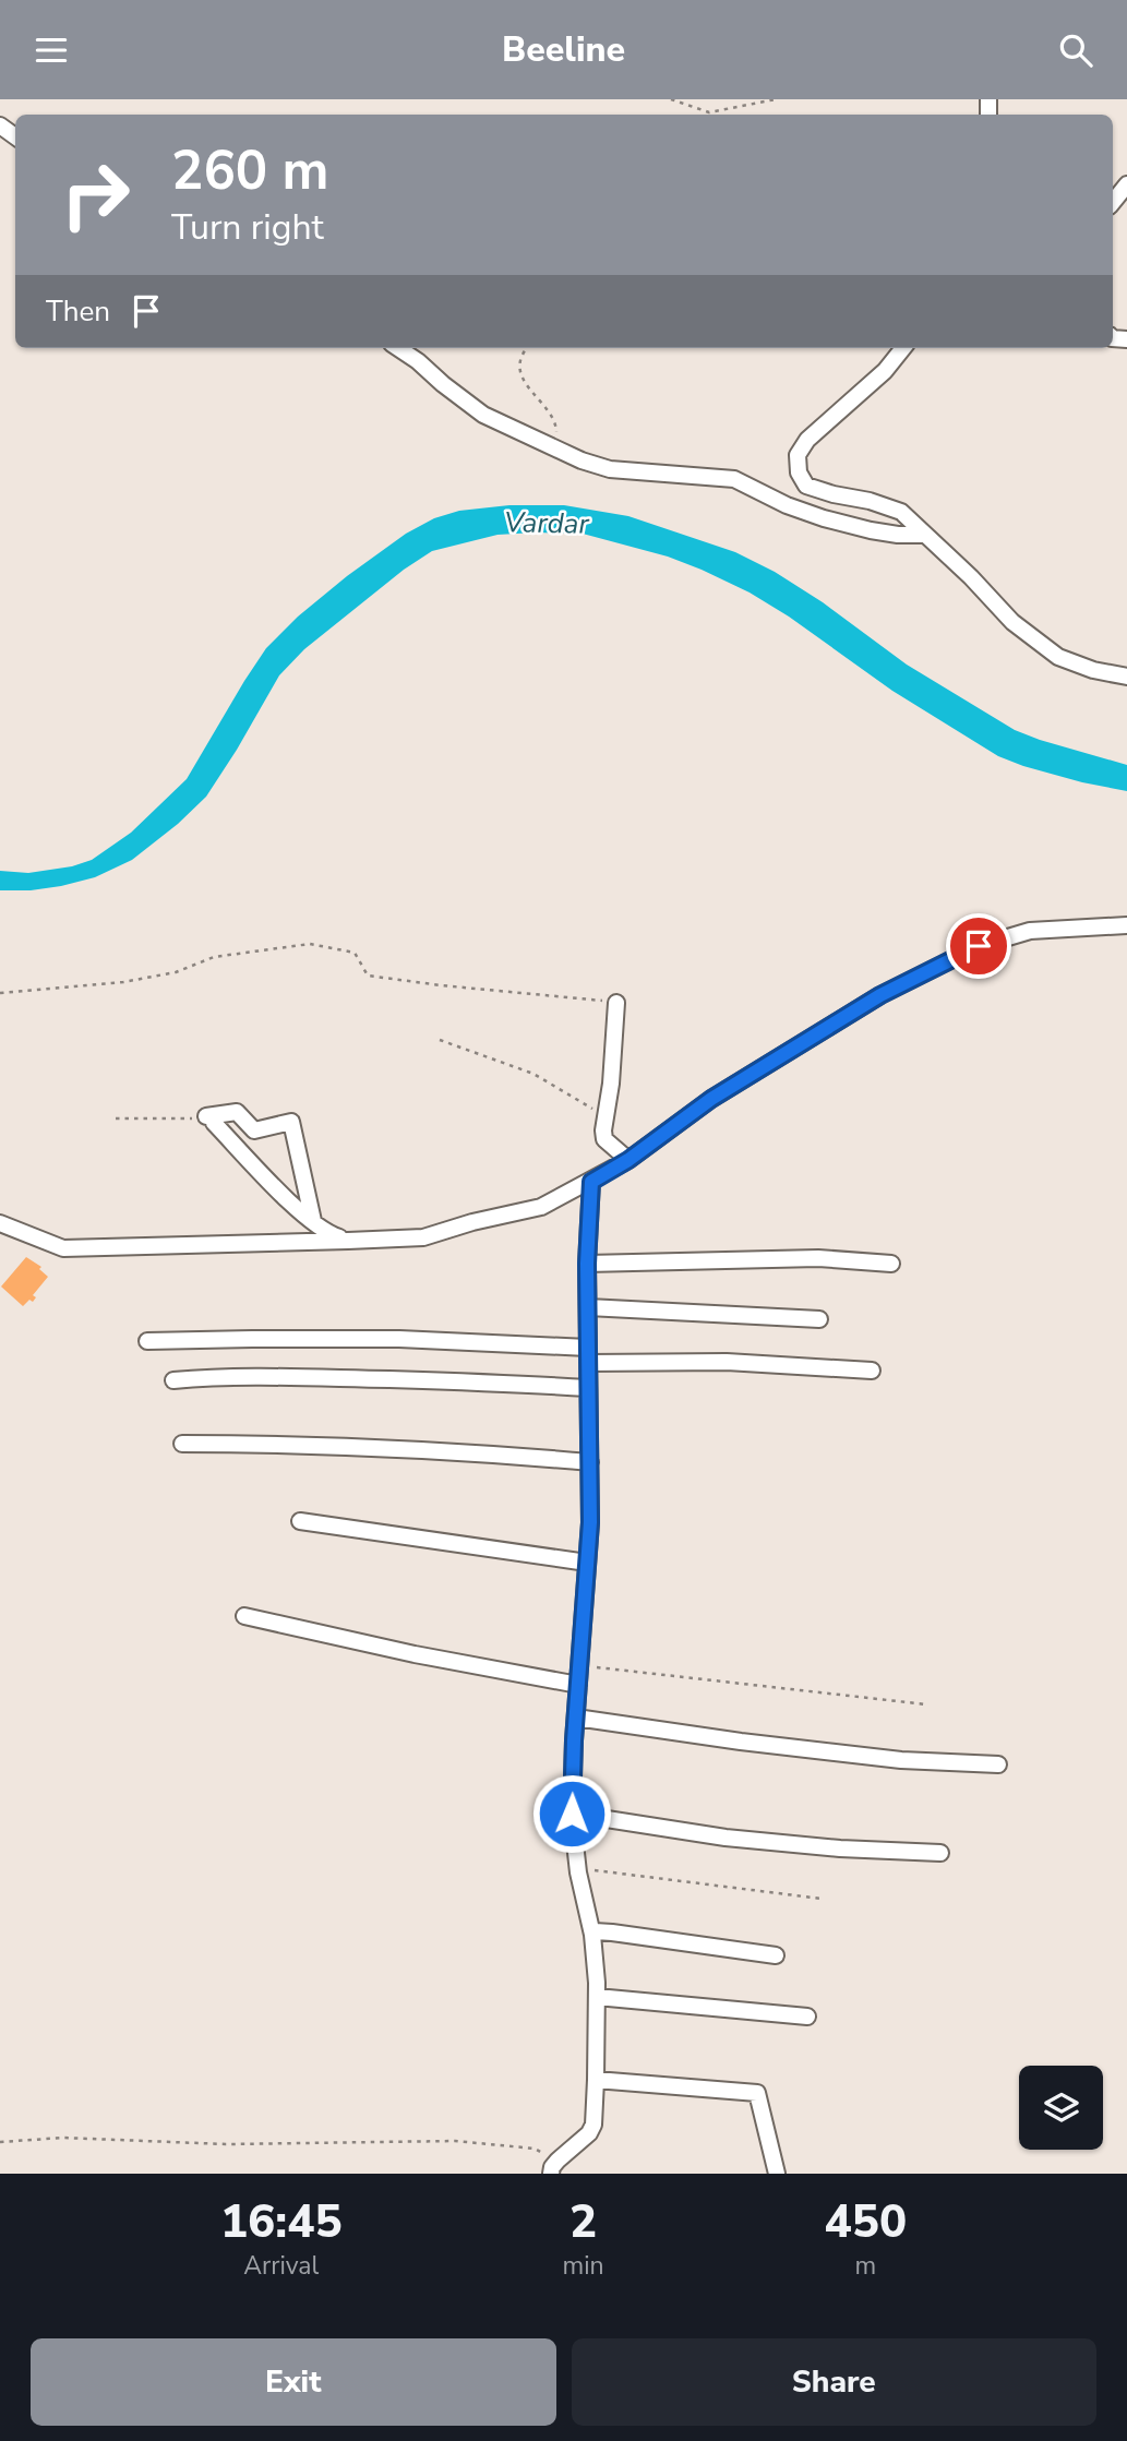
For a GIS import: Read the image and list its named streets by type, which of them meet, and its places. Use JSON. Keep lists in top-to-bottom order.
{
  "water": ["Vardar"],
  "page": {
    "header": "Beeline",
    "turn": ["260 m", "Turn right"],
    "then": "Then",
    "eta": [
      "16:45",
      "Arrival",
      "2",
      "min",
      "450",
      "m"
    ],
    "buttons": ["Exit", "Share"]
  }
}
